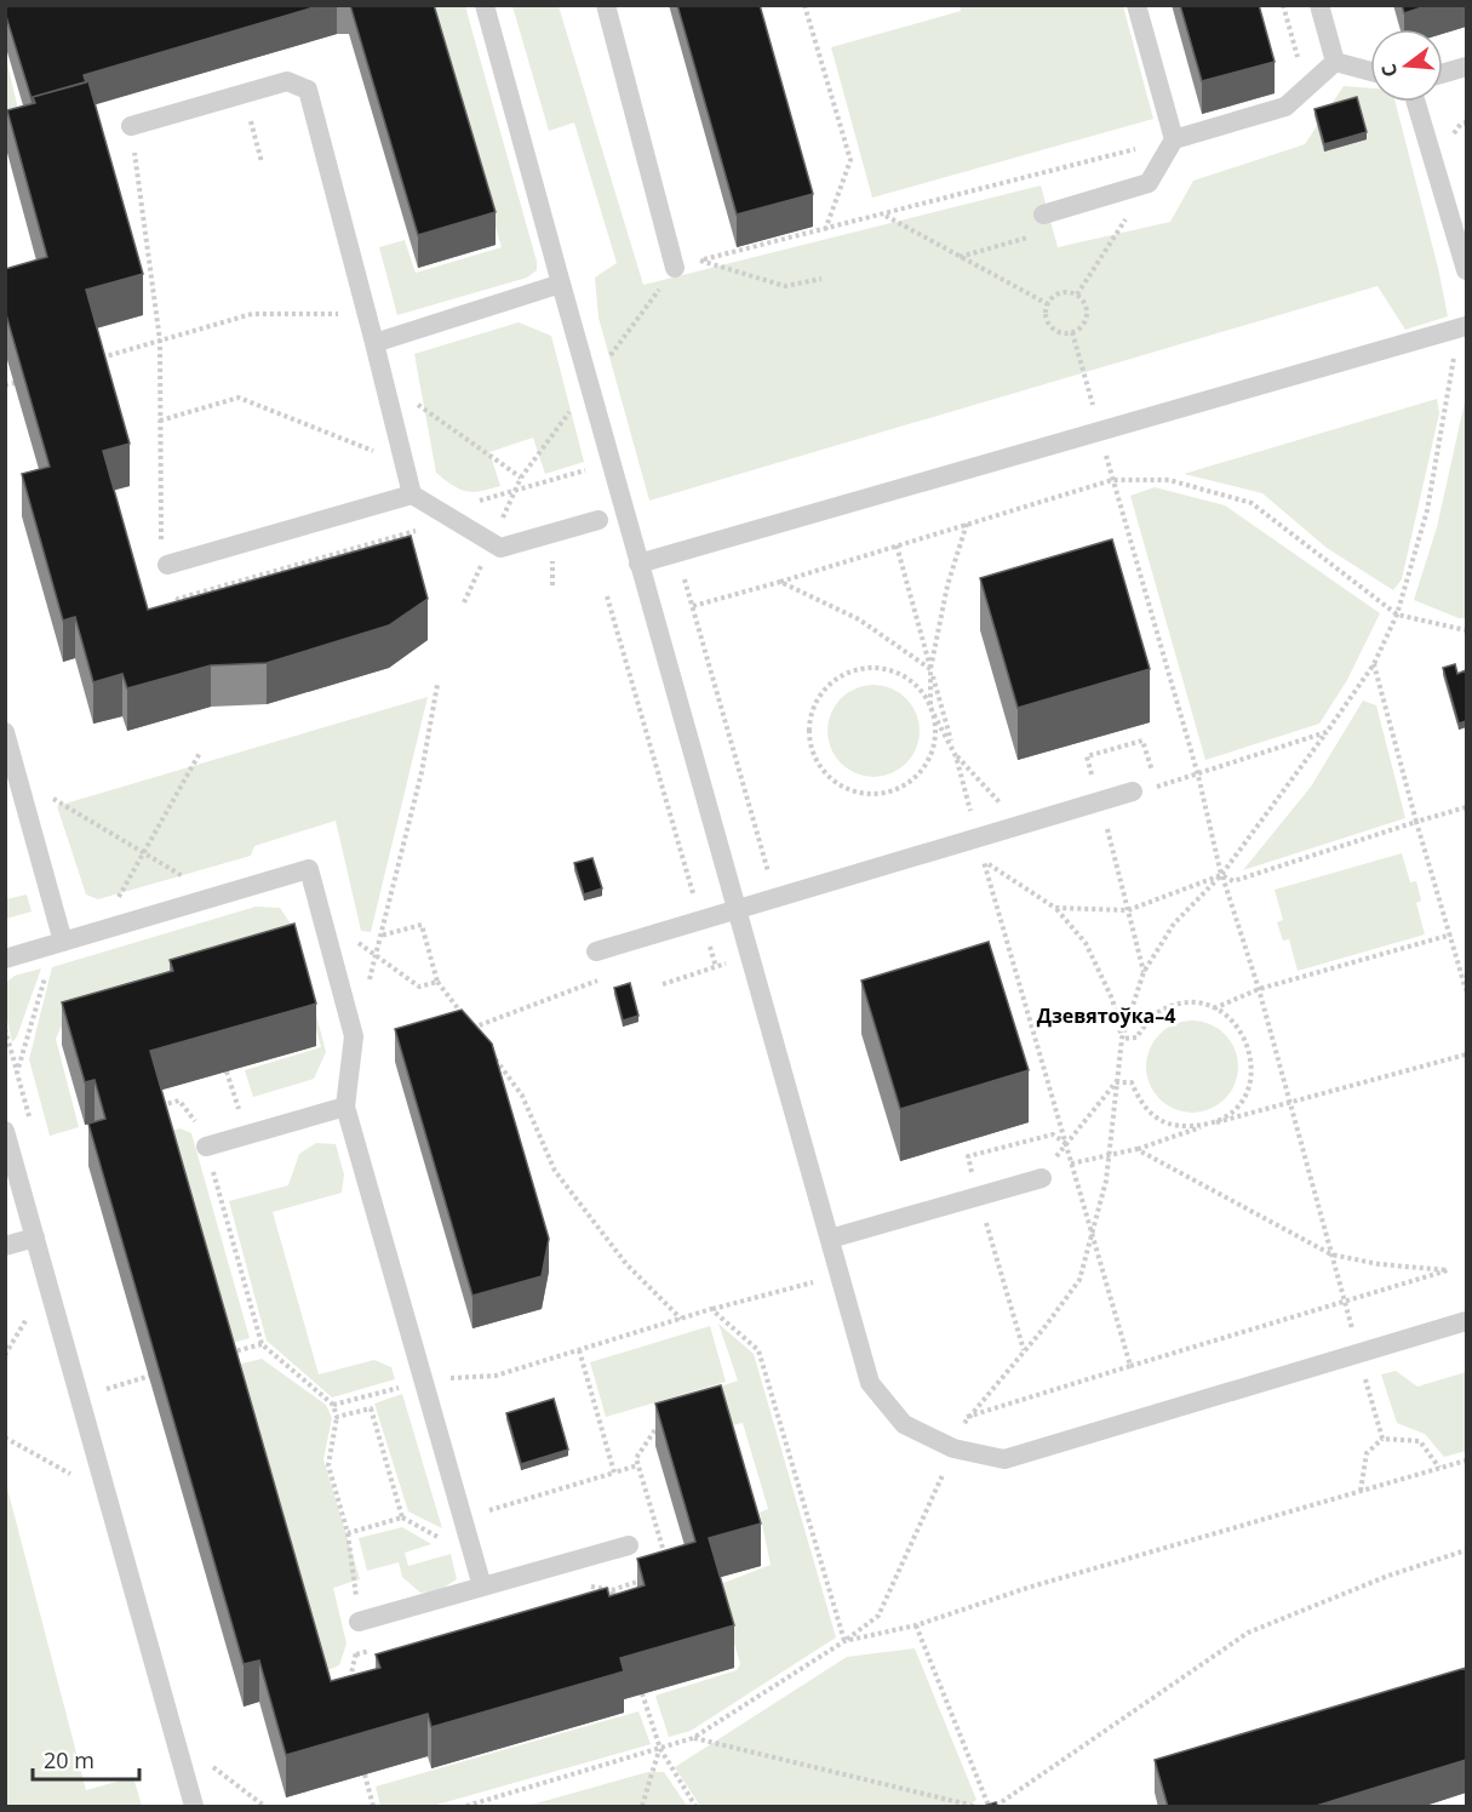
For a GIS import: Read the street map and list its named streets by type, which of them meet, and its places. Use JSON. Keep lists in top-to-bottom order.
{
  "districts": ["Дзевятоўка–4"],
  "scale_bar": "20 m",
  "north": "left"
}
